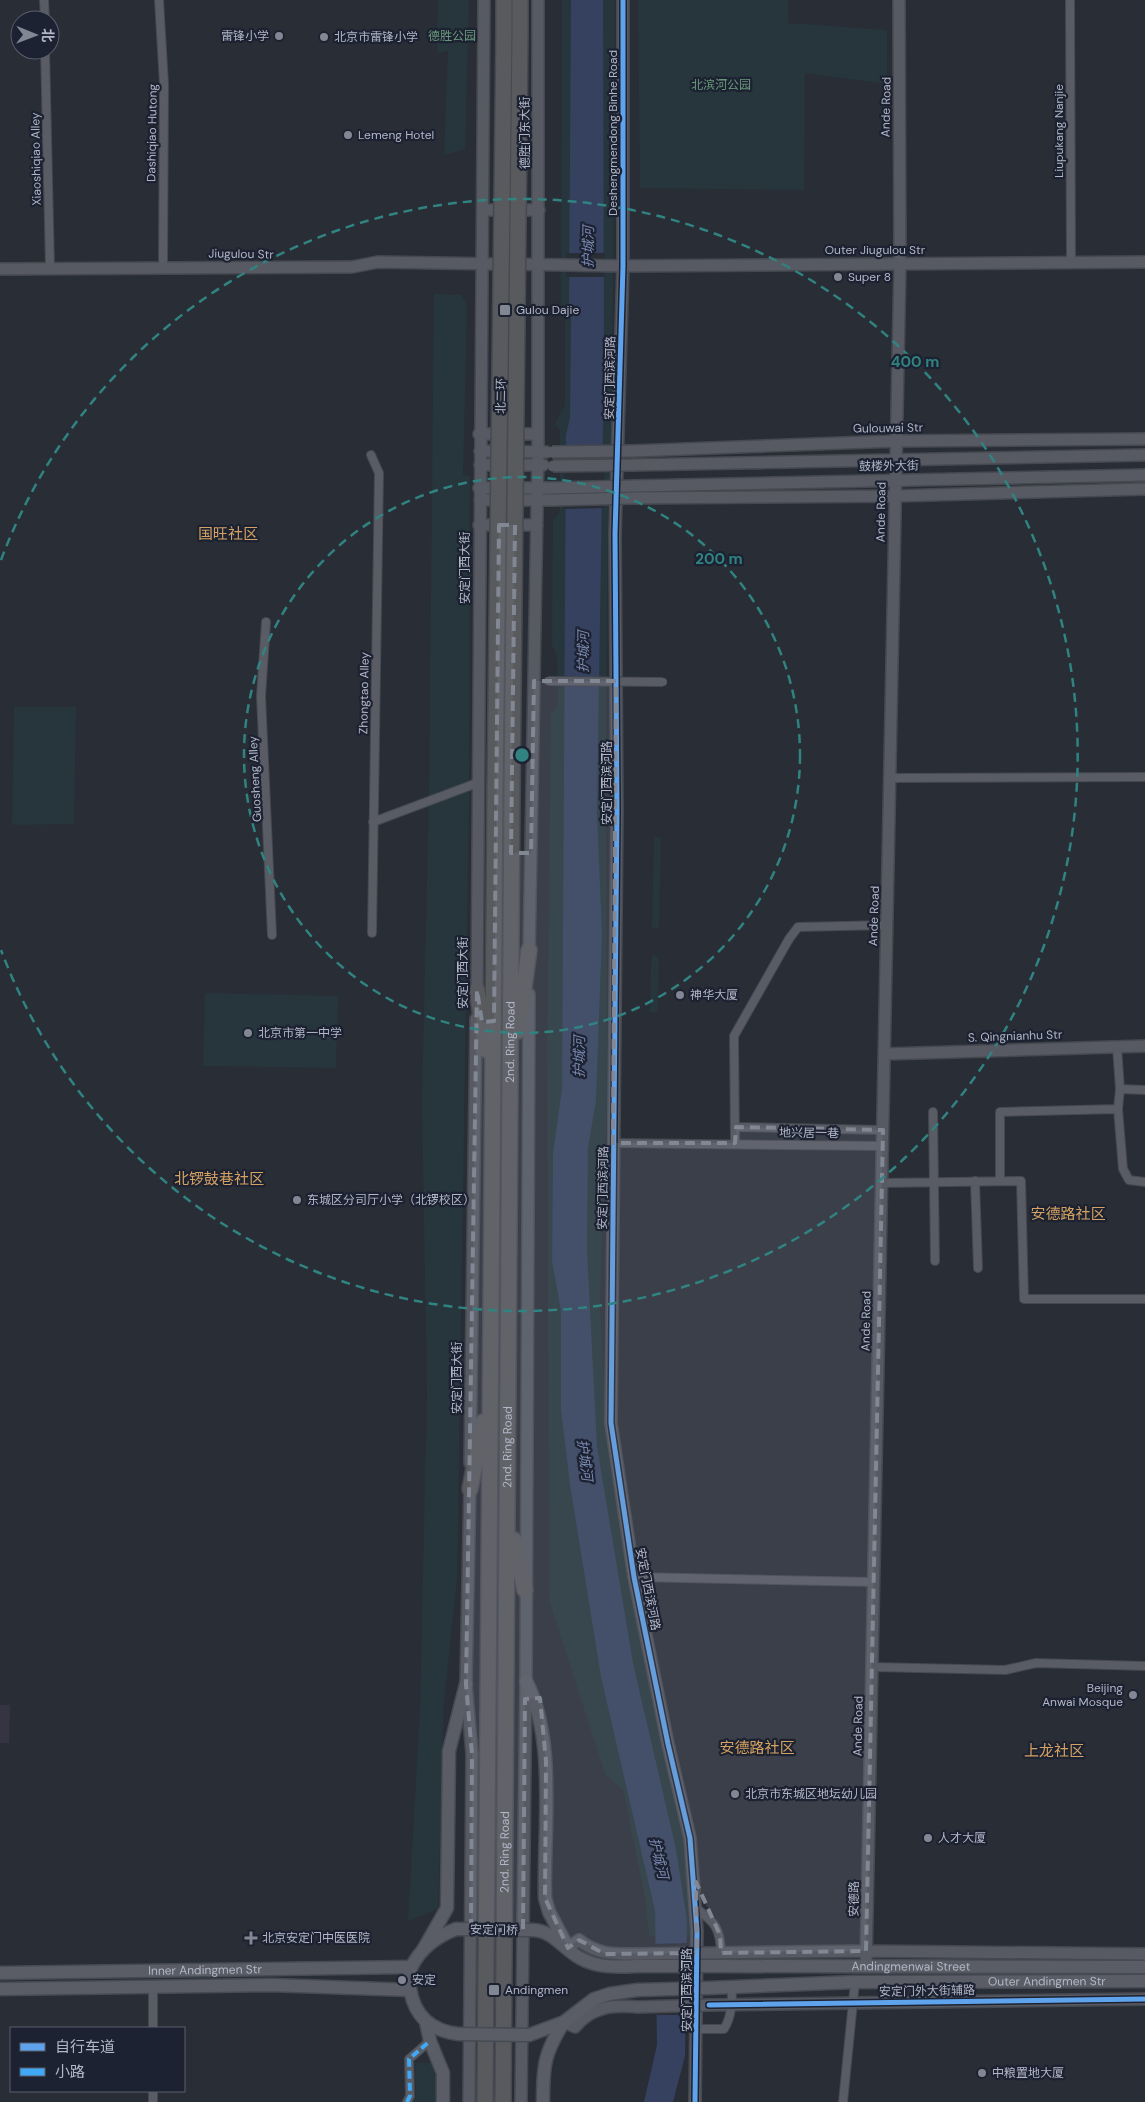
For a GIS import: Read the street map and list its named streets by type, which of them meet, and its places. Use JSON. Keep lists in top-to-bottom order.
{
  "streets": {
    "highway": ["北二环", "2nd. Ring Road"],
    "main road": [
      "安定门桥",
      "Andingmenwai Street",
      "Inner Andingmen Str",
      "Outer Andingmen Str"
    ],
    "street": [
      "Ande Road",
      "Liupukang Nanjie",
      "Dashiqiao Hutong",
      "德胜门东大街",
      "Deshengmendong Binhe Road",
      "Xiaoshiqiao Alley",
      "Outer Jiugulou Str",
      "Jiugulou Str",
      "安定门西滨河路",
      "Gulouwai Str",
      "鼓楼外大街",
      "安定门西大街",
      "Zhongtao Alley",
      "Guosheng Alley",
      "S. Qingnianhu Str",
      "地兴居一巷",
      "安定门外大街辅路"
    ]
  },
  "crossings": [
    ["Ande Road", "Outer Jiugulou Str"],
    ["Ande Road", "Gulouwai Str"],
    ["Ande Road", "鼓楼外大街"],
    ["Ande Road", "S. Qingnianhu Str"],
    ["Ande Road", "地兴居一巷"],
    ["Liupukang Nanjie", "Outer Jiugulou Str"],
    ["Dashiqiao Hutong", "Jiugulou Str"],
    ["德胜门东大街", "Outer Jiugulou Str"],
    ["德胜门东大街", "Jiugulou Str"],
    ["Deshengmendong Binhe Road", "Outer Jiugulou Str"],
    ["Deshengmendong Binhe Road", "安定门西滨河路"],
    ["Xiaoshiqiao Alley", "Jiugulou Str"],
    ["Outer Jiugulou Str", "Jiugulou Str"],
    ["Outer Jiugulou Str", "安定门西滨河路"],
    ["Jiugulou Str", "安定门西大街"],
    ["安定门西滨河路", "地兴居一巷"],
    ["北二环", "2nd. Ring Road"],
    ["安定门桥", "Andingmenwai Street"],
    ["Outer Andingmen Str", "安定门外大街辅路"]
  ],
  "districts": [
    "国旺社区",
    "北锣鼓巷社区",
    "安德路社区",
    "安德路社区",
    "上龙社区"
  ],
  "water": ["护城河"],
  "parks": ["德胜公园", "北滨河公园"],
  "places": {
    "other": [
      "雷锋小学",
      "北京市雷锋小学",
      "Lemeng Hotel",
      "Super 8",
      "神华大厦",
      "北京市第一中学",
      "东城区分司厅小学（北锣校区）",
      "Beijing Anwai Mosque",
      "北京市东城区地坛幼儿园",
      "人才大厦",
      "安定",
      "中粮置地大厦"
    ],
    "transit": ["Gulou Dajie", "Andingmen"],
    "health": ["北京安定门中医医院"]
  },
  "legend": ["自行车道", "小路"],
  "north": "right",
  "rings": ["400 m", "200 m"]
}
